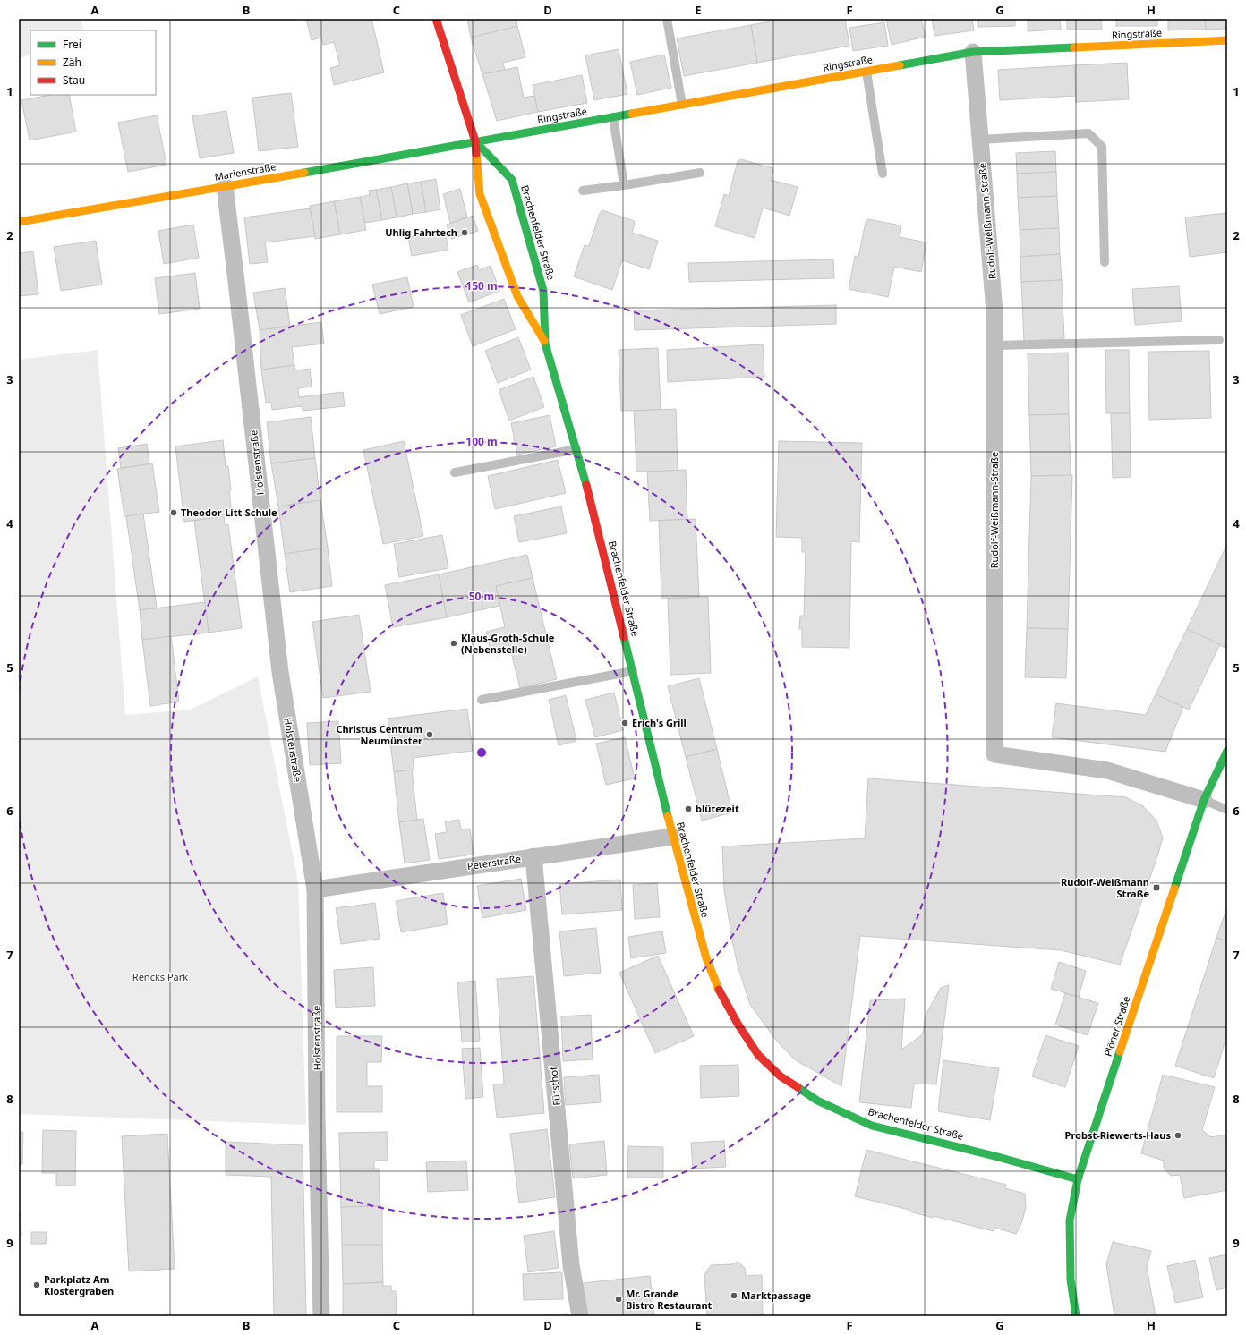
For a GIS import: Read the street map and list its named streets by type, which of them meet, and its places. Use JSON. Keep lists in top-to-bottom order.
{
  "streets": {
    "street": [
      "Ringstraße",
      "Marienstraße",
      "Rudolf-Weißmann-Straße",
      "Brachenfelder Straße",
      "Holstenstraße",
      "Peterstraße",
      "Plöner Straße",
      "Fürsthof"
    ]
  },
  "crossings": [
    ["Ringstraße", "Marienstraße"],
    ["Ringstraße", "Rudolf-Weißmann-Straße"],
    ["Ringstraße", "Brachenfelder Straße"],
    ["Marienstraße", "Brachenfelder Straße"],
    ["Marienstraße", "Holstenstraße"],
    ["Rudolf-Weißmann-Straße", "Plöner Straße"],
    ["Brachenfelder Straße", "Peterstraße"],
    ["Brachenfelder Straße", "Plöner Straße"],
    ["Holstenstraße", "Peterstraße"],
    ["Peterstraße", "Fürsthof"]
  ],
  "parks": ["Rencks Park"],
  "places": {
    "other": [
      "Uhlig Fahrtech",
      "Theodor-Litt-Schule",
      "Klaus-Groth-Schule (Nebenstelle)",
      "Erich's Grill",
      "Christus Centrum Neumünster",
      "blütezeit",
      "Probst-Riewerts-Haus",
      "Parkplatz Am Klostergraben",
      "Marktpassage",
      "Mr. Grande Bistro Restaurant"
    ],
    "transit": ["Rudolf-Weißmann Straße"]
  },
  "legend": ["Frei", "Zäh", "Stau"],
  "grid": {
    "columns": [
      "A",
      "B",
      "C",
      "D",
      "E",
      "F",
      "G",
      "H"
    ],
    "rows": [
      "1",
      "2",
      "3",
      "4",
      "5",
      "6",
      "7",
      "8",
      "9"
    ]
  },
  "rings": ["150 m", "100 m", "50 m"]
}
